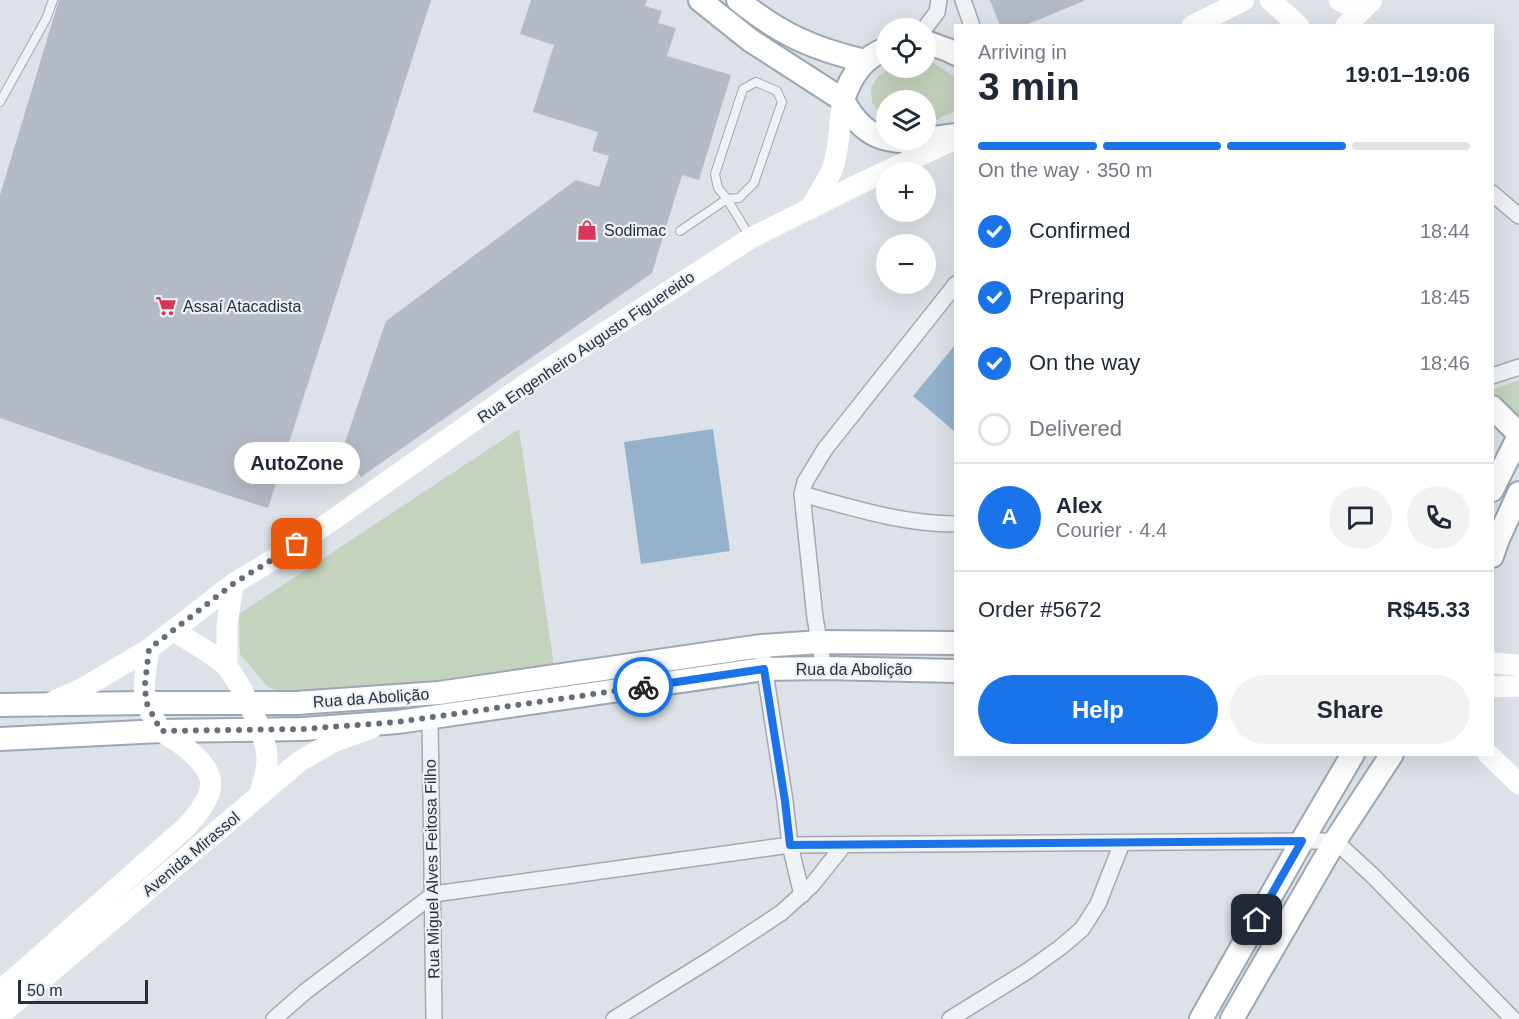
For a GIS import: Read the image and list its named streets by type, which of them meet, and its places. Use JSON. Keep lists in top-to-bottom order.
{
  "streets": {
    "main road": ["Rua Engenheiro Augusto Figuereido", "Rua da Abolição", "Avenida Mirassol"],
    "street": ["Rua Miguel Alves Feitosa Filho"]
  },
  "crossings": [
    ["Rua Engenheiro Augusto Figuereido", "Rua da Abolição"],
    ["Rua Engenheiro Augusto Figuereido", "Avenida Mirassol"],
    ["Rua da Abolição", "Avenida Mirassol"],
    ["Rua da Abolição", "Rua Miguel Alves Feitosa Filho"]
  ],
  "places": {
    "shop": ["Sodimac"],
    "supermarket": ["Assaí Atacadista"],
    "other": ["AutoZone"]
  },
  "scale_bar": "50 m",
  "page": {
    "map_buttons": ["+", "−"],
    "heading": ["3 min", "Arriving in", "19:01–19:06"],
    "panel": [
      "Alex",
      "Courier · 4.4",
      "Order #5672",
      "R$45.33"
    ],
    "bar": "On the way · 350 m",
    "list": [
      ["Confirmed", "18:44"],
      ["Preparing", "18:45"],
      ["On the way", "18:46"],
      "Delivered"
    ],
    "bubble": "AutoZone",
    "round": "A",
    "buttons": ["Help", "Share"],
    "scale": "50 m"
  }
}
